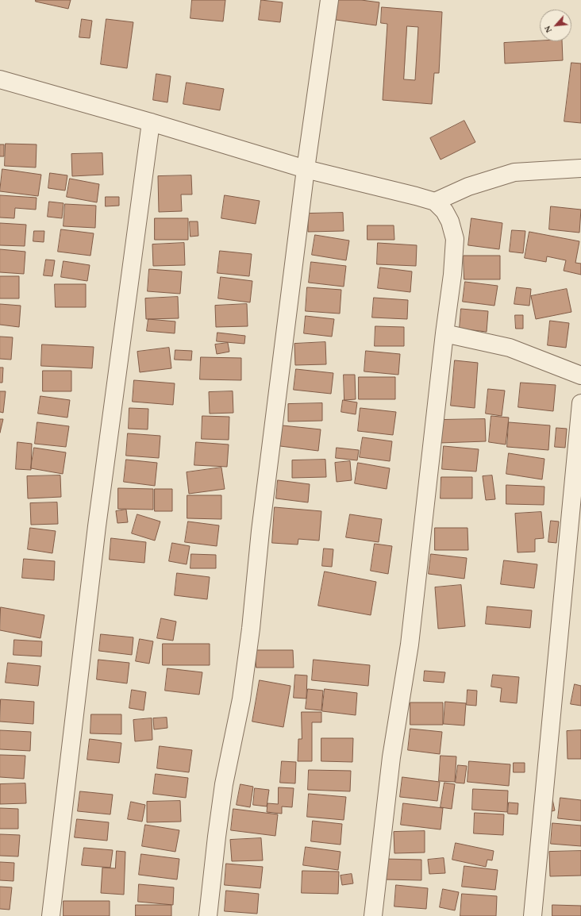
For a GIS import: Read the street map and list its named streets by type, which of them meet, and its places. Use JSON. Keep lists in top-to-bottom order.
{
  "north": "bottom left"
}
